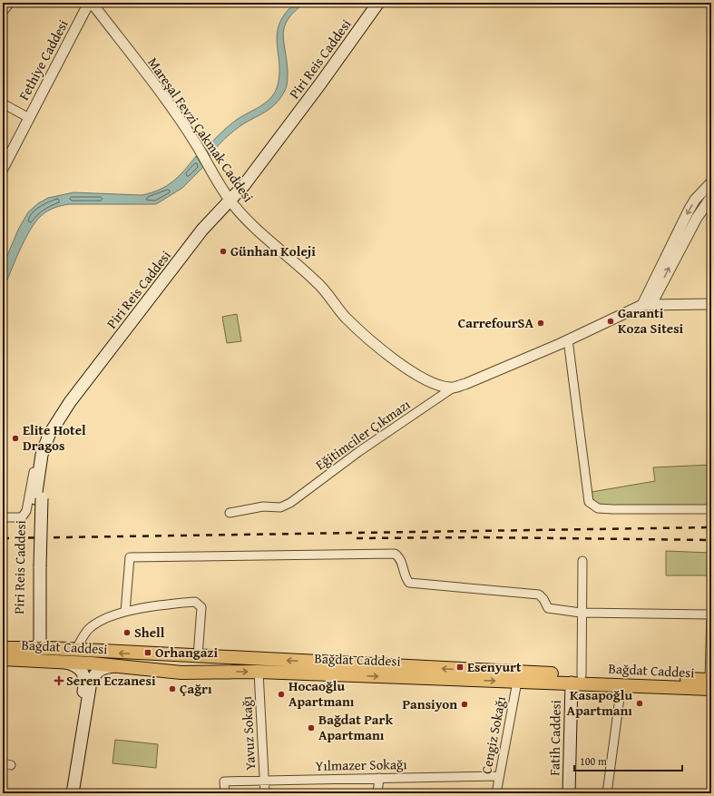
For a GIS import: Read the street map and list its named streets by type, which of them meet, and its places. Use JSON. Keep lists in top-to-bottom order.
{
  "streets": {
    "main road": ["Piri Reis Caddesi", "Bağdat Caddesi", "Fatih Caddesi"],
    "street": [
      "Fethiye Caddesi",
      "Mareşal Fevzi Çakmak Caddesi",
      "Eğitimciler Çıkmazı",
      "Yavuz Sokağı",
      "Cengiz Sokağı",
      "Yılmazer Sokağı"
    ]
  },
  "crossings": [
    ["Piri Reis Caddesi", "Mareşal Fevzi Çakmak Caddesi"],
    ["Piri Reis Caddesi", "Bağdat Caddesi"],
    ["Fethiye Caddesi", "Mareşal Fevzi Çakmak Caddesi"],
    ["Mareşal Fevzi Çakmak Caddesi", "Eğitimciler Çıkmazı"],
    ["Bağdat Caddesi", "Yavuz Sokağı"],
    ["Bağdat Caddesi", "Cengiz Sokağı"],
    ["Bağdat Caddesi", "Fatih Caddesi"],
    ["Yavuz Sokağı", "Yılmazer Sokağı"],
    ["Cengiz Sokağı", "Yılmazer Sokağı"]
  ],
  "places": {
    "other": [
      "Günhan Koleji",
      "Garanti Koza Sitesi",
      "CarrefourSA",
      "Elite Hotel Dragos",
      "Shell",
      "Çağrı",
      "Hocaoğlu Apartmanı",
      "Kasapoğlu Apartmanı",
      "Pansiyon",
      "Bağdat Park Apartmanı"
    ],
    "transit": ["Orhangazi", "Esenyurt"],
    "health": ["Seren Eczanesi"]
  },
  "scale_bar": "100 m"
}
